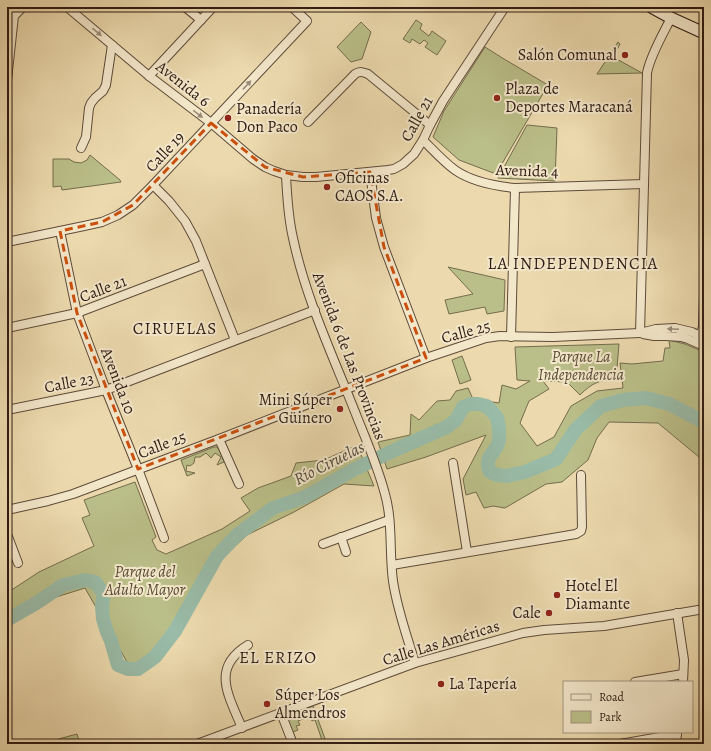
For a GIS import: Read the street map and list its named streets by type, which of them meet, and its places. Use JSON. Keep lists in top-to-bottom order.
{
  "streets": {
    "street": [
      "Avenida 6",
      "Calle 21",
      "Calle 19",
      "Avenida 4",
      "Calle 25",
      "Avenida 6 de Las Provincias",
      "Avenida 10",
      "Calle 23",
      "Calle Las Américas"
    ]
  },
  "crossings": [
    ["Avenida 6", "Calle 21"],
    ["Avenida 6", "Calle 19"],
    ["Avenida 6", "Avenida 6 de Las Provincias"],
    ["Calle 21", "Avenida 4"],
    ["Calle 21", "Avenida 6 de Las Provincias"],
    ["Calle 21", "Avenida 10"],
    ["Calle 19", "Avenida 10"],
    ["Calle 25", "Avenida 6 de Las Provincias"],
    ["Calle 25", "Avenida 10"],
    ["Avenida 6 de Las Provincias", "Calle 23"],
    ["Avenida 6 de Las Provincias", "Calle Las Américas"],
    ["Avenida 10", "Calle 23"]
  ],
  "one_way": ["Avenida 6"],
  "districts": ["LA INDEPENDENCIA", "CIRUELAS", "EL ERIZO"],
  "water": ["Río Ciruelas"],
  "parks": ["Parque La Independencia", "Parque del Adulto Mayor"],
  "places": [
    "Salón Comunal",
    "Plaza de Deportes Maracaná",
    "Panadería Don Paco",
    "Oficinas CAOS S.A.",
    "Mini Súper Güinero",
    "Hotel El Diamante",
    "Cale",
    "La Tapería",
    "Súper Los Almendros"
  ],
  "legend": ["Road", "Park"]
}
